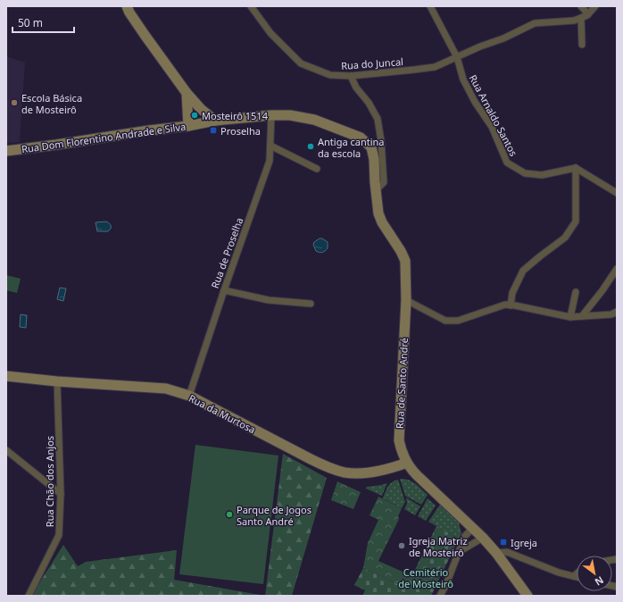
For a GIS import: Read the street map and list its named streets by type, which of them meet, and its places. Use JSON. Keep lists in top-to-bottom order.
{
  "streets": {
    "main road": ["Rua Dom Florentino Andrade e Silva", "Rua de Santo André", "Rua da Murtosa"],
    "street": [
      "Rua do Juncal",
      "Rua Arnaldo Santos",
      "Rua de Proselha",
      "Rua Chão dos Anjos"
    ]
  },
  "crossings": [
    ["Rua do Juncal", "Rua Arnaldo Santos"],
    ["Rua Dom Florentino Andrade e Silva", "Rua de Proselha"],
    ["Rua Dom Florentino Andrade e Silva", "Rua de Santo André"],
    ["Rua de Proselha", "Rua da Murtosa"],
    ["Rua de Santo André", "Rua da Murtosa"],
    ["Rua da Murtosa", "Rua Chão dos Anjos"]
  ],
  "parks": ["Cemitério de Mosteirô"],
  "places": {
    "other": [
      "Escola Básica de Mosteirô",
      "Mosteirô 1514",
      "Antiga cantina da escola",
      "Parque de Jogos Santo André",
      "Igreja Matriz de Mosteirô"
    ],
    "transit": ["Proselha", "Igreja"]
  },
  "scale_bar": "50 m",
  "north": "bottom right"
}
